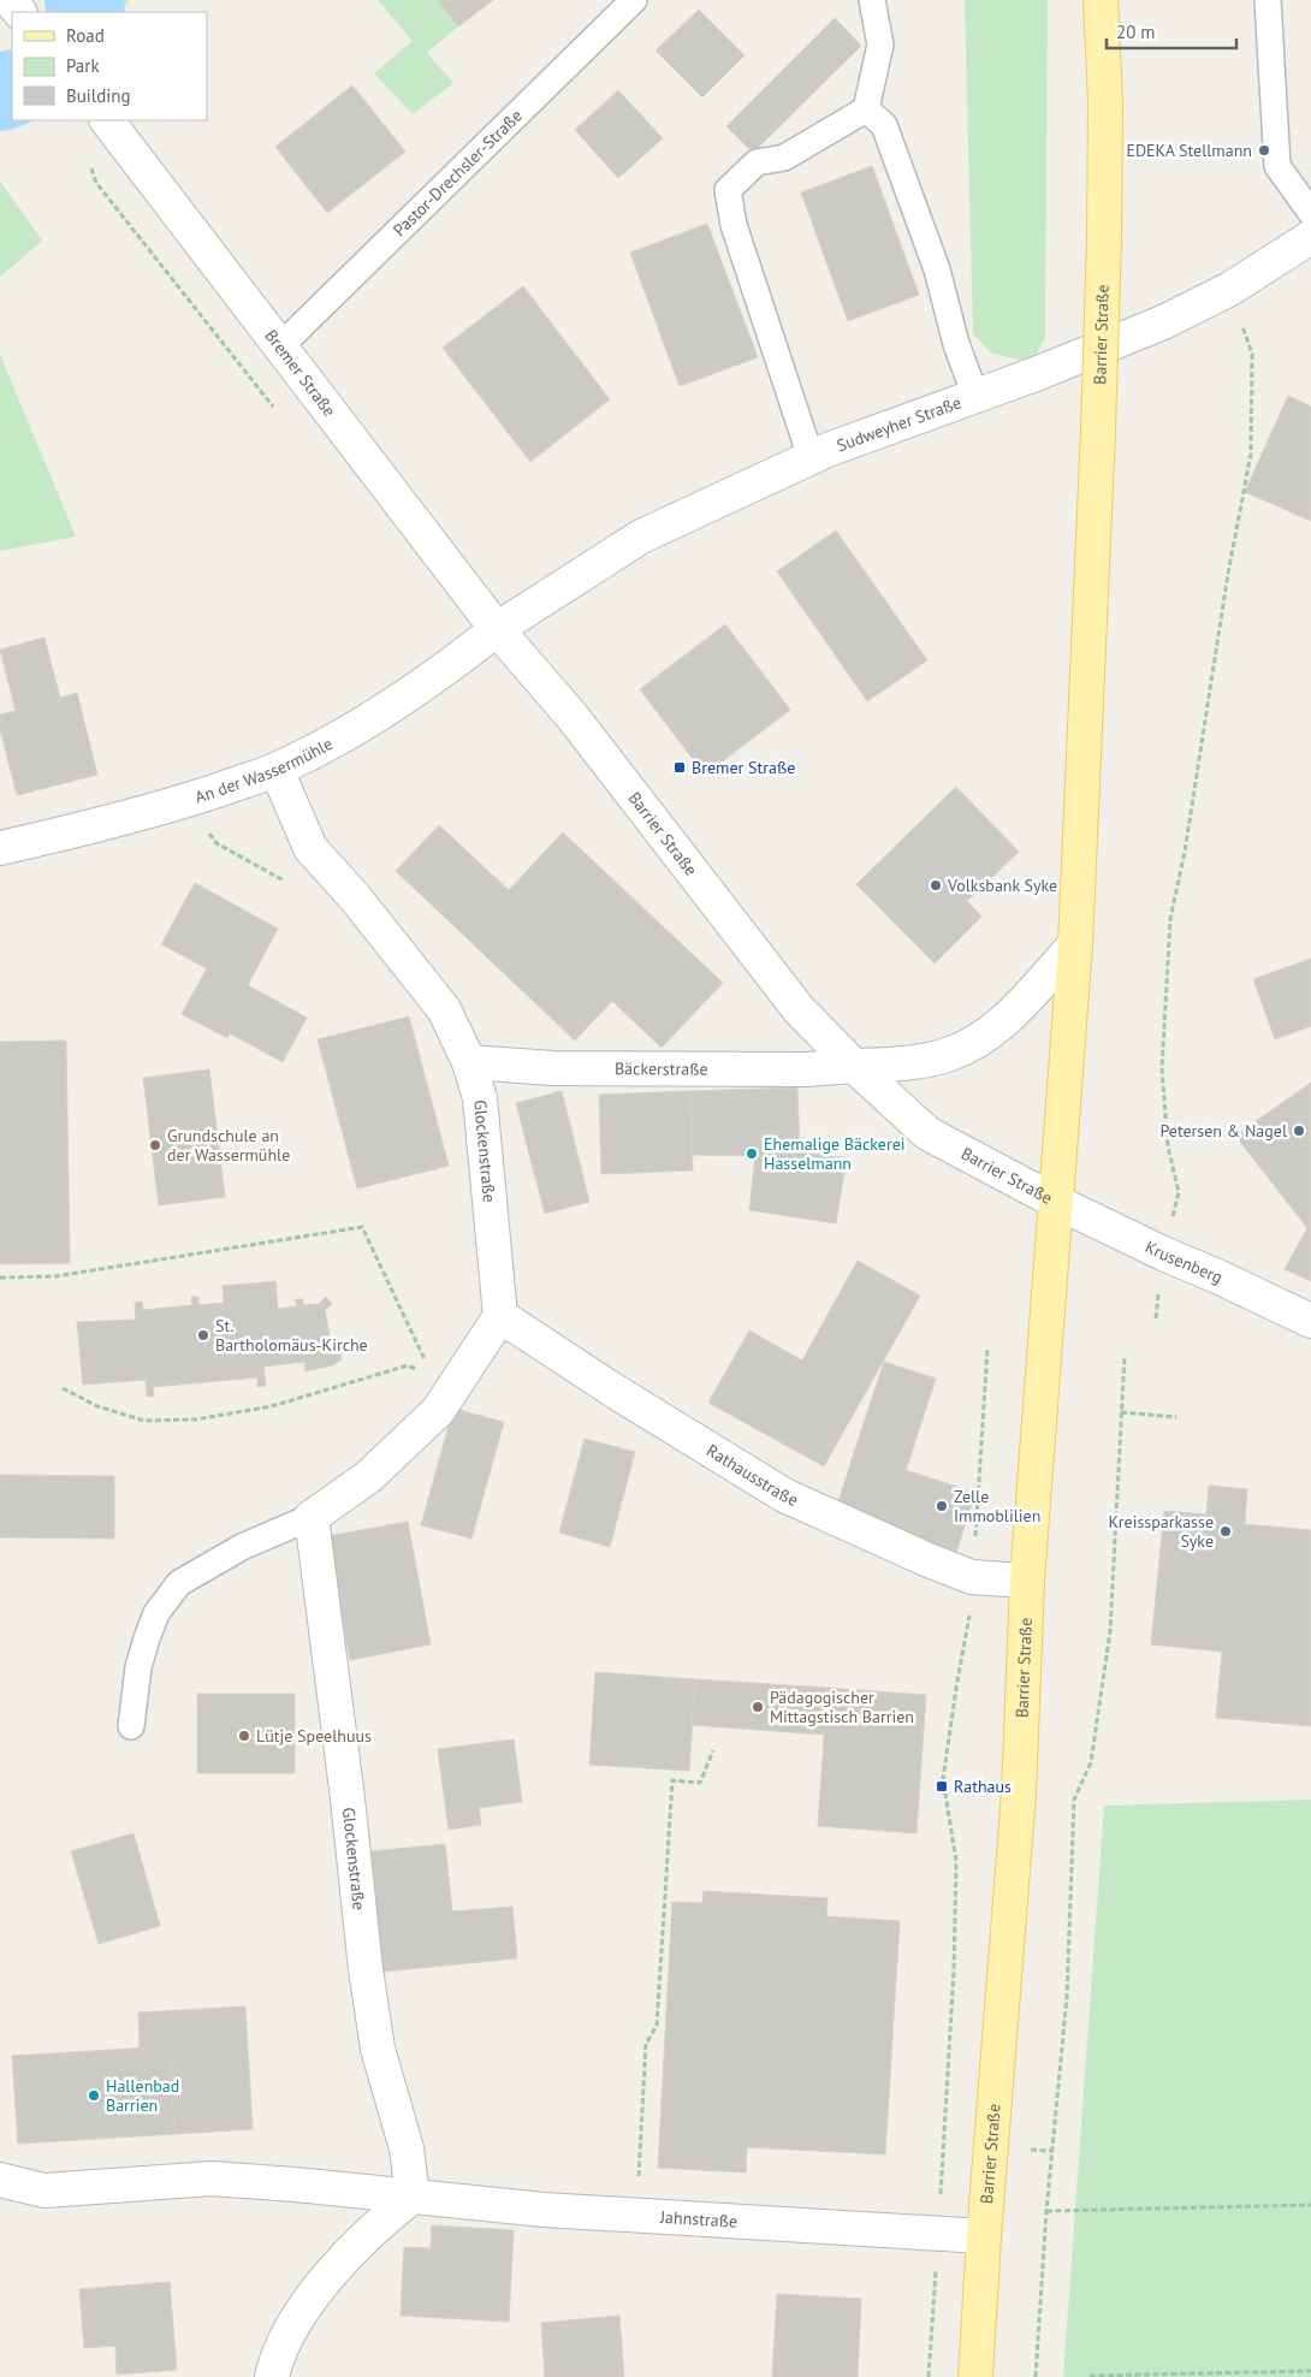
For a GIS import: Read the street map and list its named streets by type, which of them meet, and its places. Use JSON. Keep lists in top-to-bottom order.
{
  "streets": {
    "main road": ["Barrier Straße"],
    "street": [
      "Bremer Straße",
      "Sudweyher Straße",
      "An der Wassermühle",
      "Bäckerstraße",
      "Glockenstraße",
      "Krusenberg",
      "Rathausstraße",
      "Jahnstraße"
    ],
    "lane": ["Pastor-Drechsler-Straße"]
  },
  "crossings": [
    ["Pastor-Drechsler-Straße", "Bremer Straße"],
    ["Barrier Straße", "Bremer Straße"],
    ["Barrier Straße", "Sudweyher Straße"],
    ["Barrier Straße", "An der Wassermühle"],
    ["Barrier Straße", "Bäckerstraße"],
    ["Barrier Straße", "Krusenberg"],
    ["Barrier Straße", "Rathausstraße"],
    ["Barrier Straße", "Jahnstraße"],
    ["Bremer Straße", "Sudweyher Straße"],
    ["Bremer Straße", "An der Wassermühle"],
    ["Sudweyher Straße", "An der Wassermühle"],
    ["An der Wassermühle", "Glockenstraße"],
    ["Bäckerstraße", "Glockenstraße"],
    ["Glockenstraße", "Rathausstraße"],
    ["Glockenstraße", "Jahnstraße"]
  ],
  "places": {
    "other": [
      "EDEKA Stellmann",
      "Volksbank Syke",
      "Petersen & Nagel",
      "Grundschule an der Wassermühle",
      "Ehemalige Bäckerei Hasselmann",
      "St. Bartholomäus-Kirche",
      "Zelle Immoblilien",
      "Kreissparkasse Syke",
      "Pädagogischer Mittagstisch Barrien",
      "Lütje Speelhuus",
      "Hallenbad Barrien"
    ],
    "transit": ["Bremer Straße", "Rathaus"]
  },
  "legend": ["Road", "Park", "Building"],
  "scale_bar": "20 m"
}
